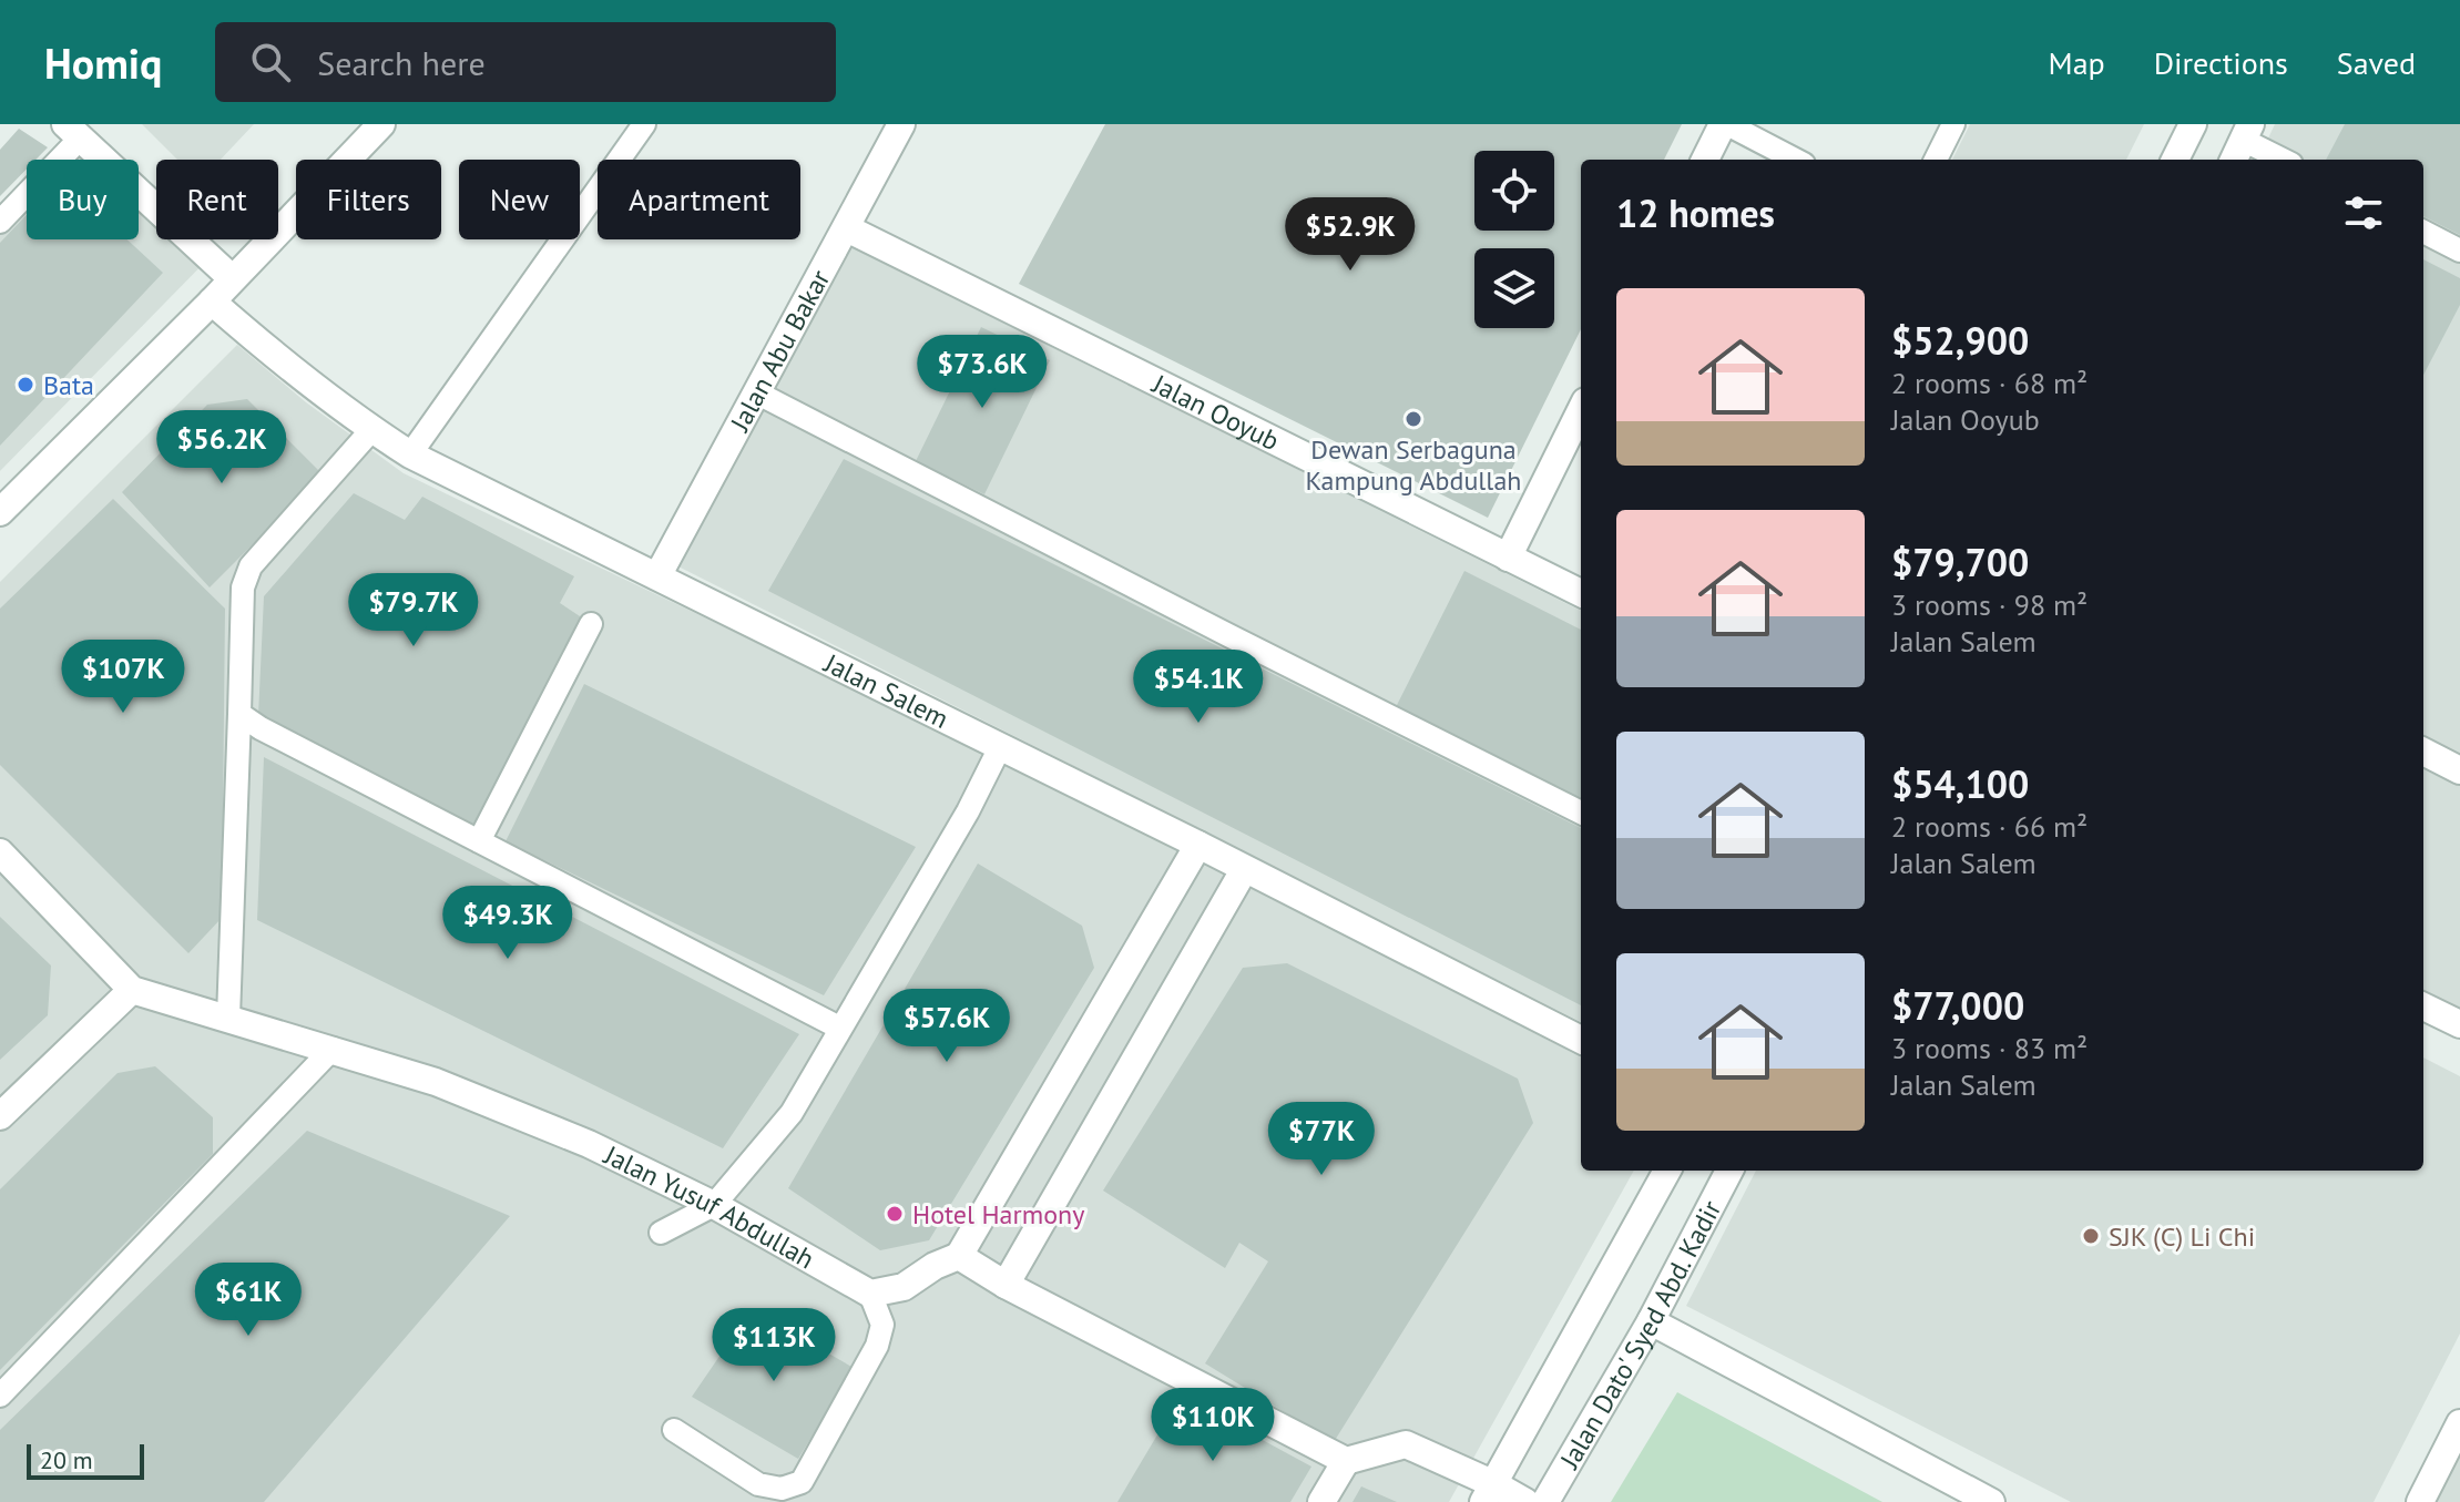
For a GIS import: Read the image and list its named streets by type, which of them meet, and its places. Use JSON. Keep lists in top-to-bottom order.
{
  "streets": {
    "street": [
      "Jalan Abu Bakar",
      "Jalan Ooyub",
      "Jalan Salem",
      "Jalan Yusuf Abdullah",
      "Jalan Dato' Syed Abd. Kadir"
    ]
  },
  "crossings": [
    ["Jalan Abu Bakar", "Jalan Ooyub"],
    ["Jalan Abu Bakar", "Jalan Salem"]
  ],
  "places": [
    "Bata",
    "Dewan Serbaguna Kampung Abdullah",
    "Hotel Harmony",
    "SJK (C) Li Chi"
  ],
  "scale_bar": "20 m",
  "page": {
    "header": "Homiq",
    "search": "Search here",
    "nav": ["Map", "Directions", "Saved"],
    "chip": [
      "Buy",
      "Rent",
      "Filters",
      "New",
      "Apartment"
    ],
    "heading": "12 homes",
    "price": [
      "$52.9K",
      "$73.6K",
      "$56.2K",
      "$79.7K",
      "$107K",
      "$54.1K",
      "$49.3K",
      "$57.6K",
      "$77K",
      "$61K",
      "$113K",
      "$110K"
    ],
    "list": [
      {
        "name": "$52,900",
        "note": "2 rooms · 68 m² · Jalan Ooyub"
      },
      {
        "name": "$79,700",
        "note": "3 rooms · 98 m² · Jalan Salem"
      },
      {
        "name": "$54,100",
        "note": "2 rooms · 66 m² · Jalan Salem"
      },
      {
        "name": "$77,000",
        "note": "3 rooms · 83 m² · Jalan Salem"
      }
    ],
    "scale": "20 m"
  }
}
